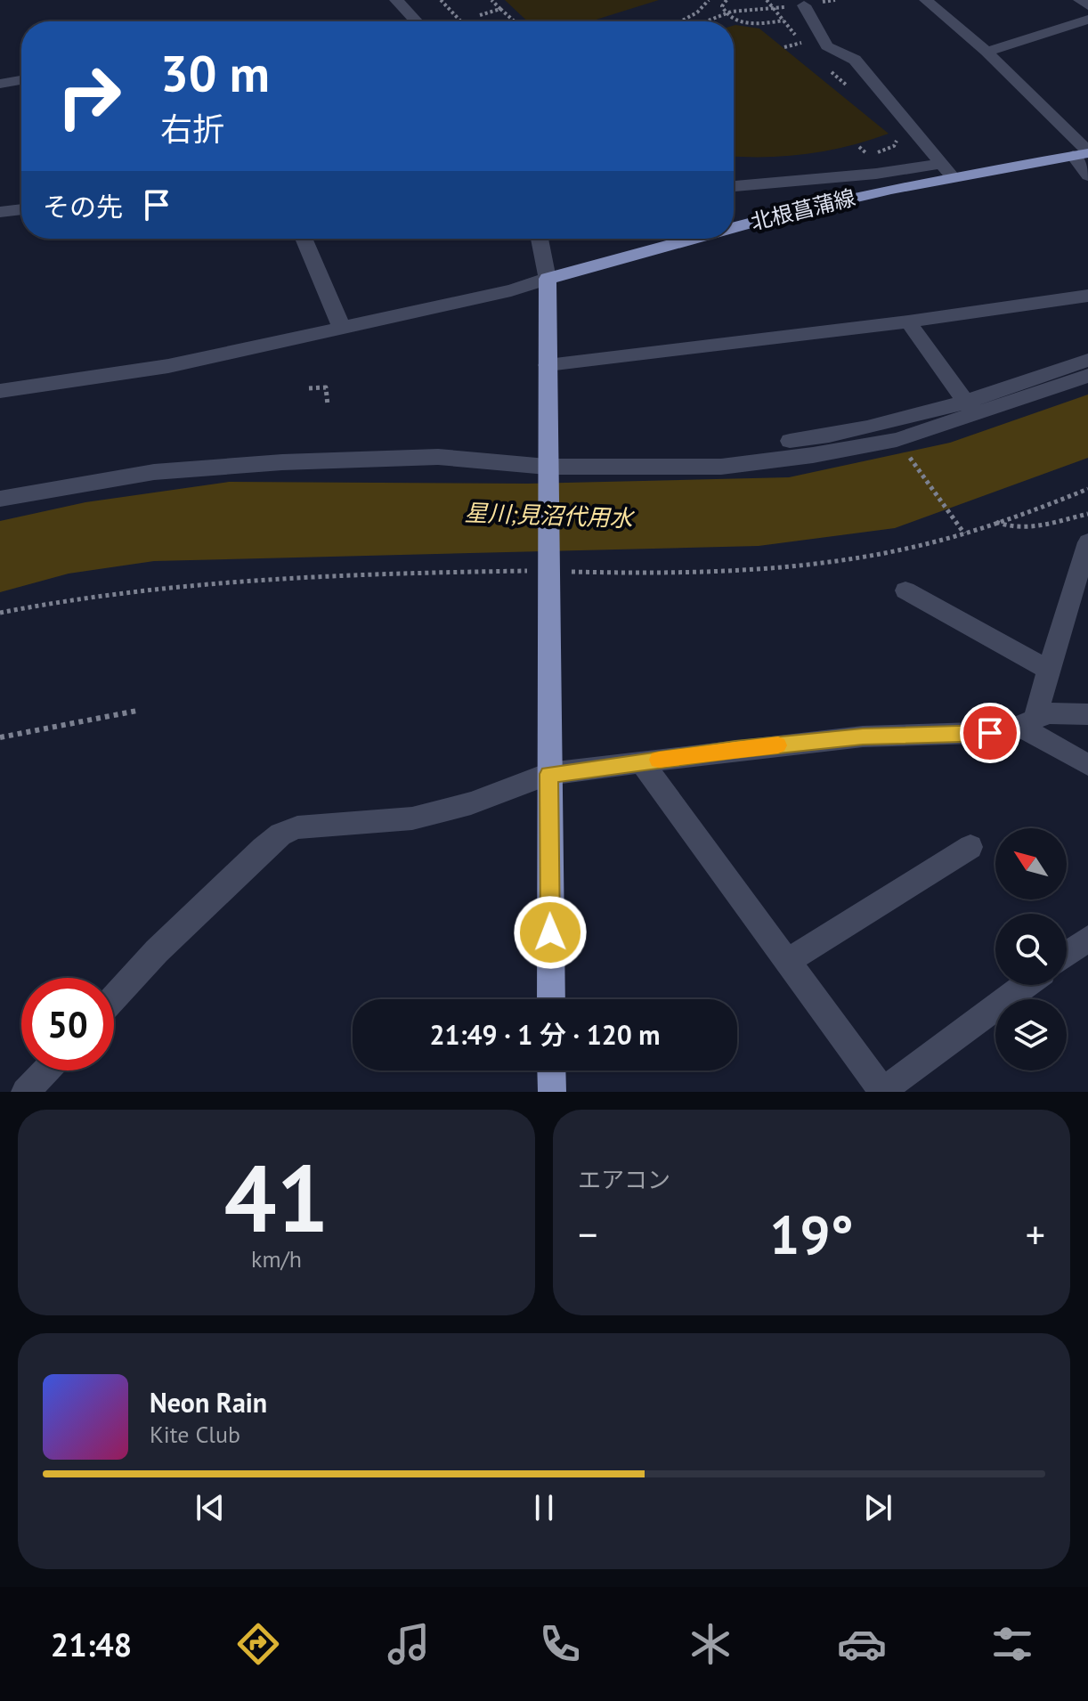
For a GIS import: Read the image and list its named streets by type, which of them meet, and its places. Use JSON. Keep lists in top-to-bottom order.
{
  "streets": {
    "main road": ["北根菖蒲線"]
  },
  "water": ["星川;見沼代用水"],
  "north": "top left",
  "page": {
    "turn": ["30 m", "右折"],
    "then": "その先",
    "limit": "50",
    "trip": "21:49 · 1 分 · 120 m",
    "tile": [
      ["41", "km/h"],
      "エアコン"
    ],
    "heat": ["−", "19°", "+"],
    "song": ["Neon Rain", "Kite Club"],
    "tabs": "21:48"
  }
}
